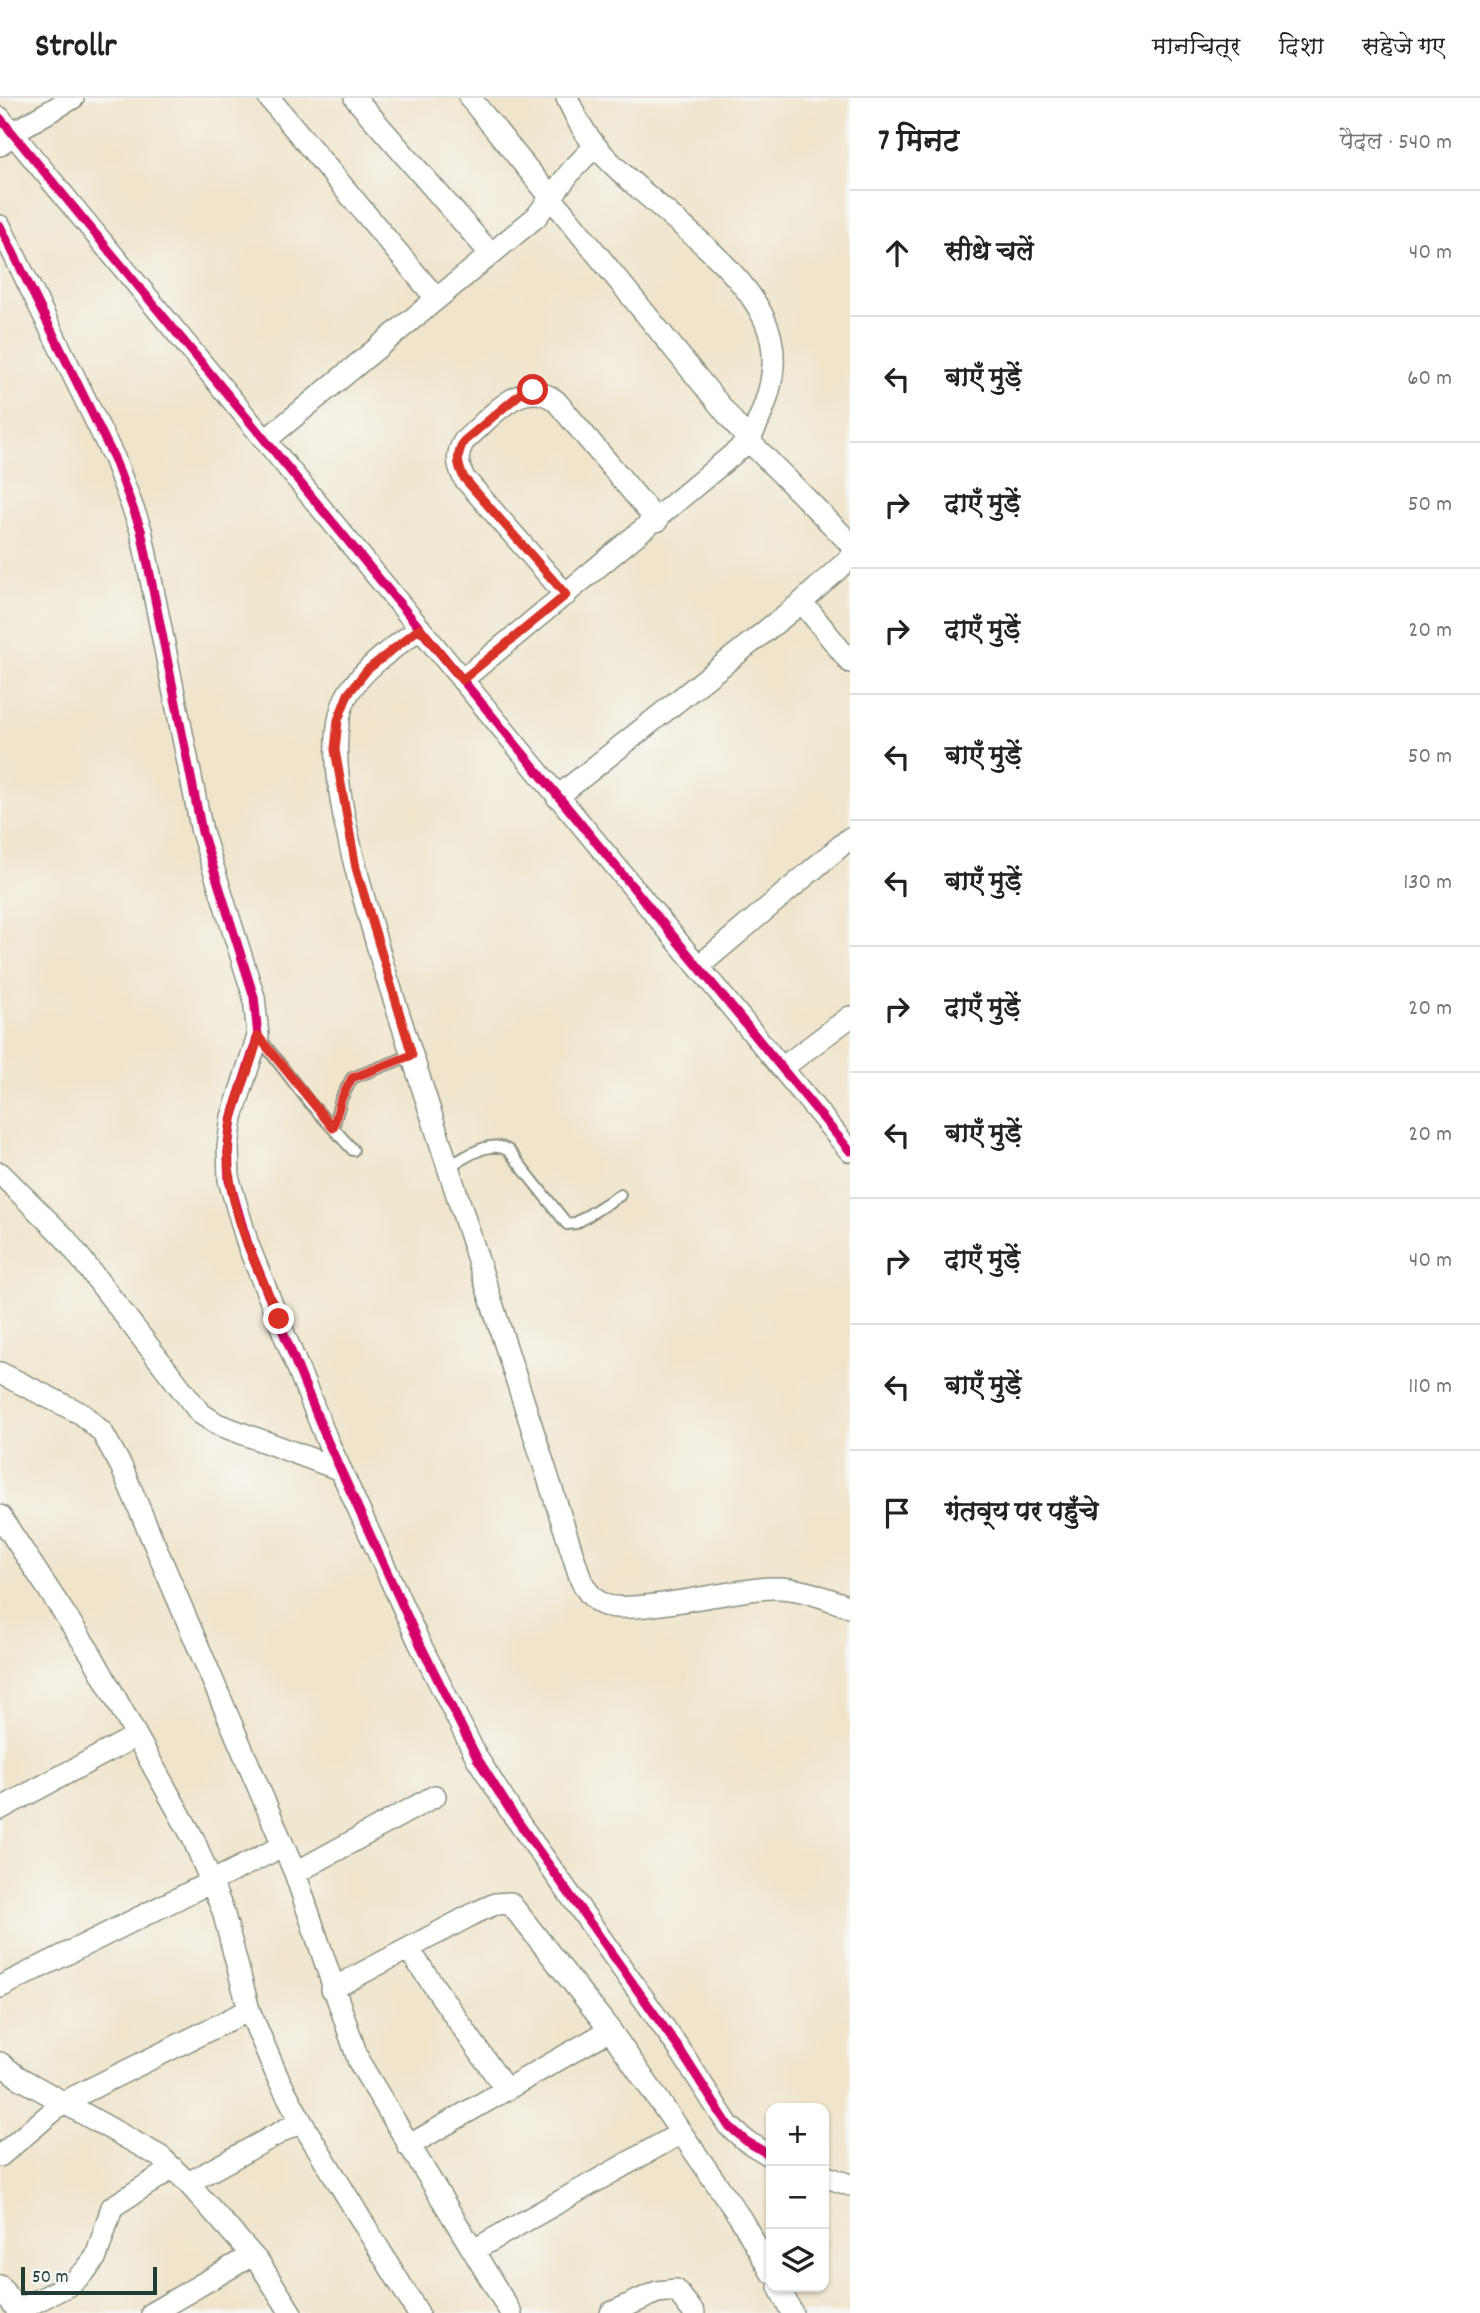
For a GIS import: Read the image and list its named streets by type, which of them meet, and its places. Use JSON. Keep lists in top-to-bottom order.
{
  "scale_bar": "50 m",
  "page": {
    "header": "Strollr",
    "nav": ["मानचित्र", "दिशा", "सहेजे गए"],
    "heading": ["7 मिनट", "पैदल · 540 m"],
    "list": [
      ["सीधे चलें", "40 m"],
      ["बाएँ मुड़ें", "60 m"],
      ["दाएँ मुड़ें", "50 m"],
      ["दाएँ मुड़ें", "20 m"],
      ["बाएँ मुड़ें", "50 m"],
      ["बाएँ मुड़ें", "130 m"],
      ["दाएँ मुड़ें", "20 m"],
      ["बाएँ मुड़ें", "20 m"],
      ["दाएँ मुड़ें", "40 m"],
      ["बाएँ मुड़ें", "110 m"],
      "गंतव्य पर पहुँचे"
    ],
    "map_buttons": ["+", "−"],
    "scale": "50 m"
  }
}
